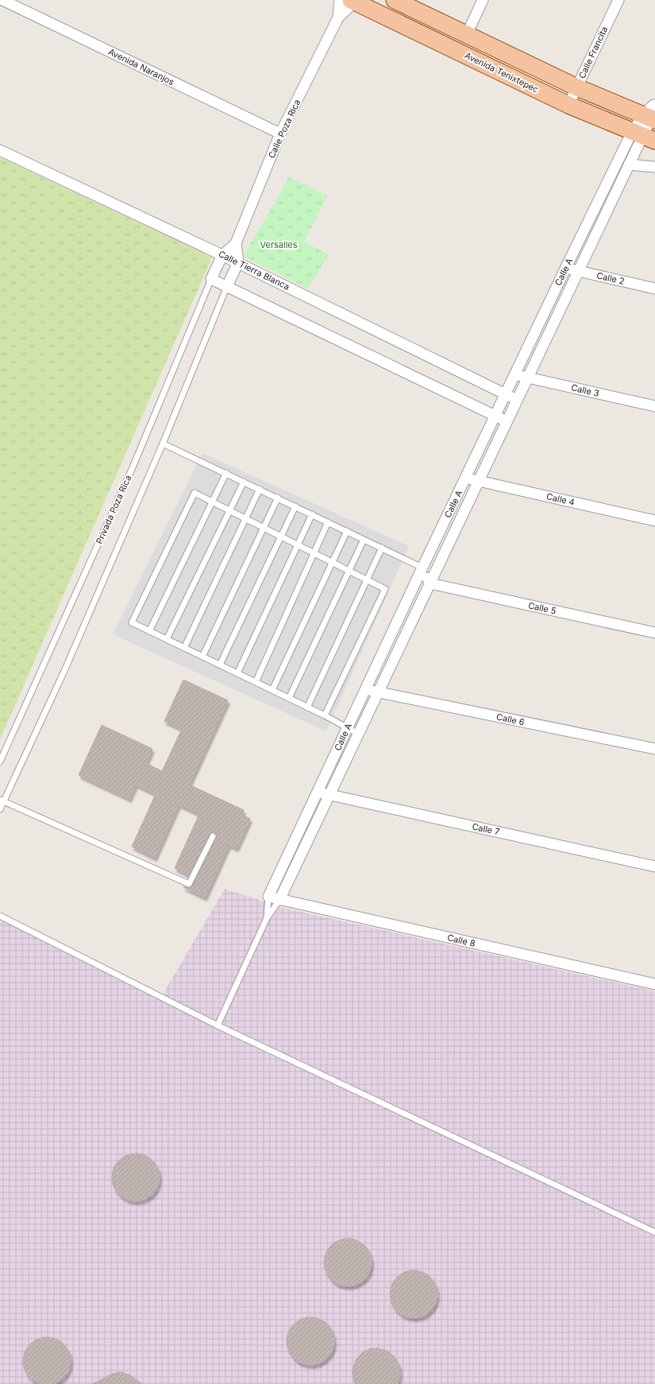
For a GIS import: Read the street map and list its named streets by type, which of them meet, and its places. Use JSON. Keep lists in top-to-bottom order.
{
  "streets": {
    "main road": ["Avenida Tenixtepec"],
    "street": [
      "Calle Francita",
      "Avenida Naranjos",
      "Calle Poza Rica",
      "Calle Tierra Blanca",
      "Calle A",
      "Calle 2",
      "Calle 3",
      "Calle 4",
      "Privada Poza Rica",
      "Calle 5",
      "Calle 6",
      "Calle 7",
      "Calle 8"
    ]
  },
  "crossings": [
    ["Calle Francita", "Avenida Tenixtepec"],
    ["Avenida Naranjos", "Calle Poza Rica"],
    ["Avenida Tenixtepec", "Calle Poza Rica"],
    ["Avenida Tenixtepec", "Calle A"],
    ["Calle Poza Rica", "Calle Tierra Blanca"],
    ["Calle Poza Rica", "Privada Poza Rica"],
    ["Calle Tierra Blanca", "Calle A"],
    ["Calle Tierra Blanca", "Privada Poza Rica"],
    ["Calle A", "Calle 2"],
    ["Calle A", "Calle 3"],
    ["Calle A", "Calle 4"],
    ["Calle A", "Calle 5"],
    ["Calle A", "Calle 6"],
    ["Calle A", "Calle 7"],
    ["Calle A", "Calle 8"]
  ],
  "parks": ["Versalles"]
}
